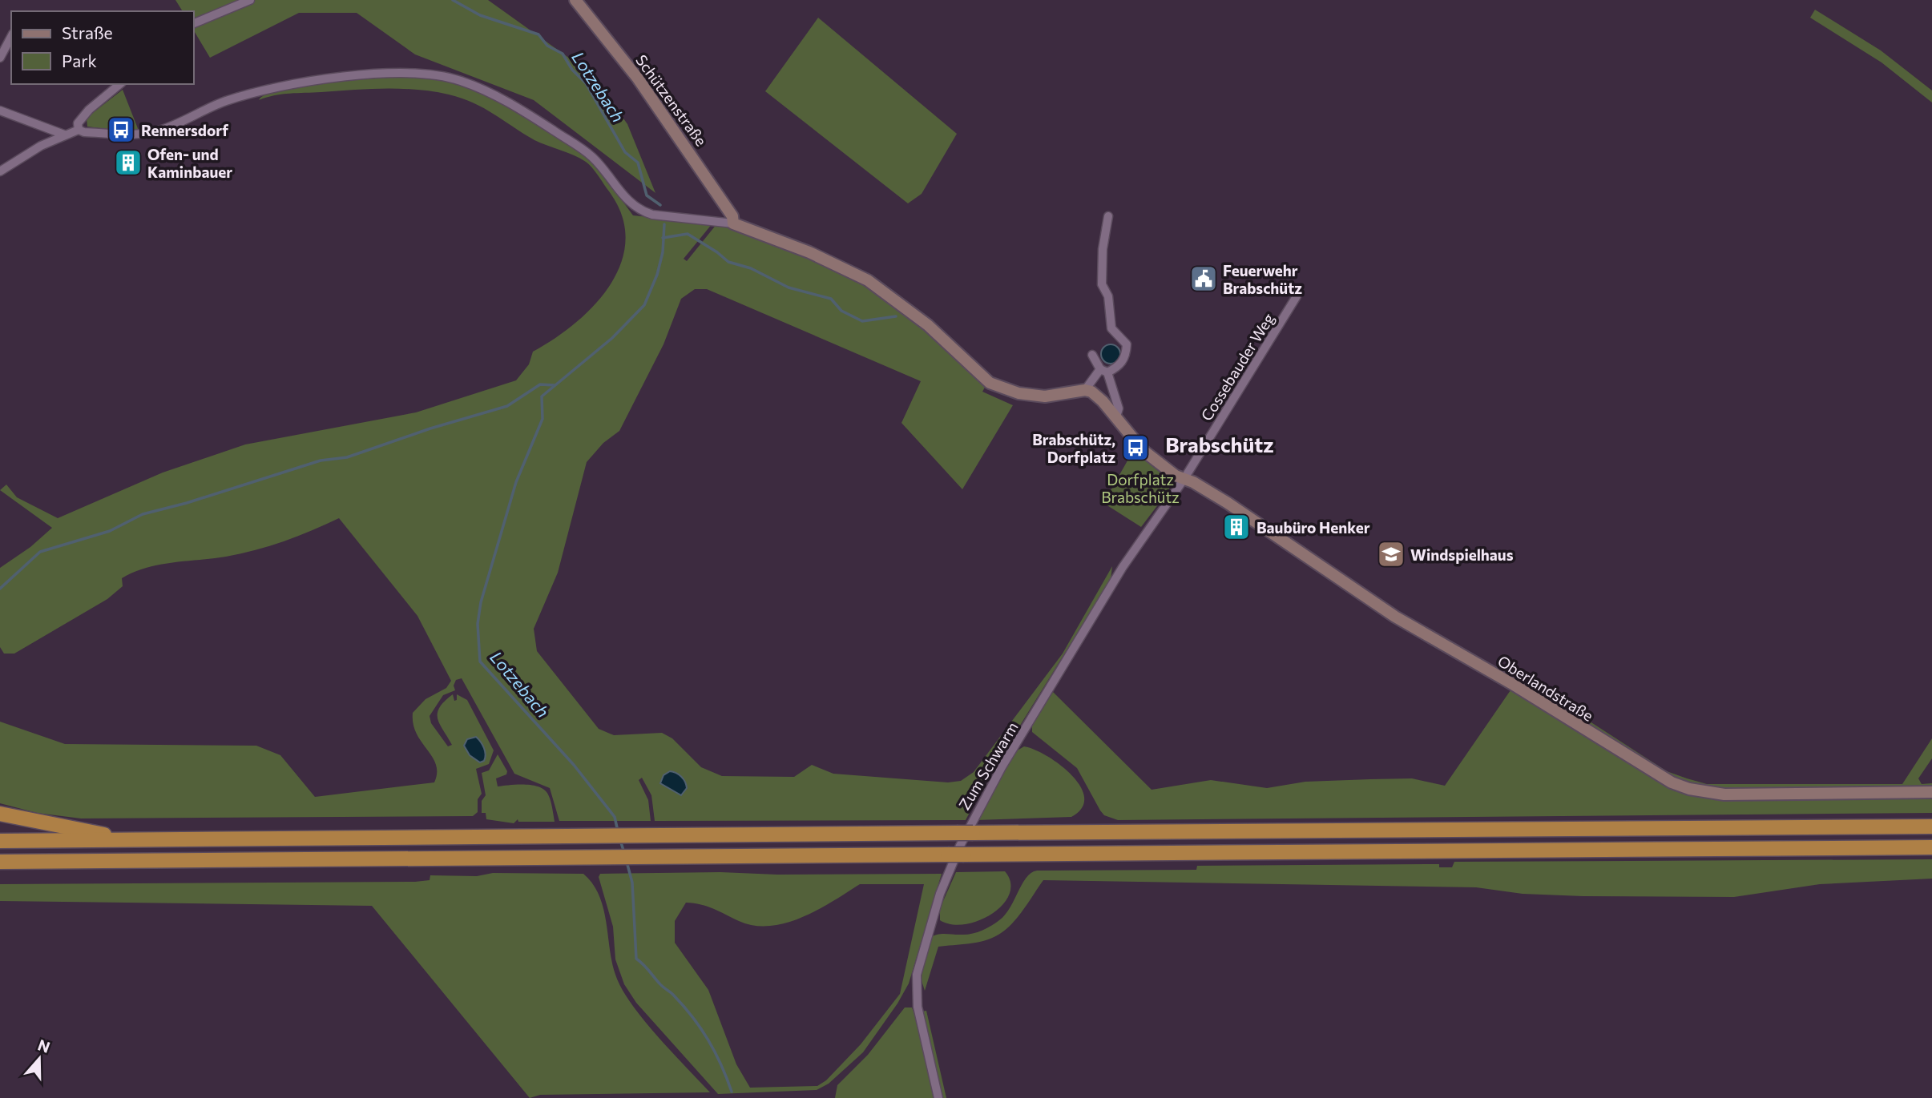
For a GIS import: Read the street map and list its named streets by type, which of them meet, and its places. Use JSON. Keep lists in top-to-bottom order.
{
  "streets": {
    "street": [
      "Schützenstraße",
      "Cossebauder Weg",
      "Oberlandstraße",
      "Zum Schwarm"
    ]
  },
  "crossings": [
    ["Cossebauder Weg", "Oberlandstraße"],
    ["Cossebauder Weg", "Zum Schwarm"],
    ["Oberlandstraße", "Zum Schwarm"]
  ],
  "districts": ["Brabschütz"],
  "water": ["Lotzebach"],
  "parks": ["Dorfplatz Brabschütz"],
  "places": {
    "bus stop": ["Rennersdorf", "Brabschütz, Dorfplatz"],
    "building": ["Ofen- und Kaminbauer", "Baubüro Henker"],
    "public building": ["Feuerwehr Brabschütz"],
    "school or university": ["Windspielhaus"]
  },
  "legend": ["Straße", "Park"],
  "north": "top"
}
